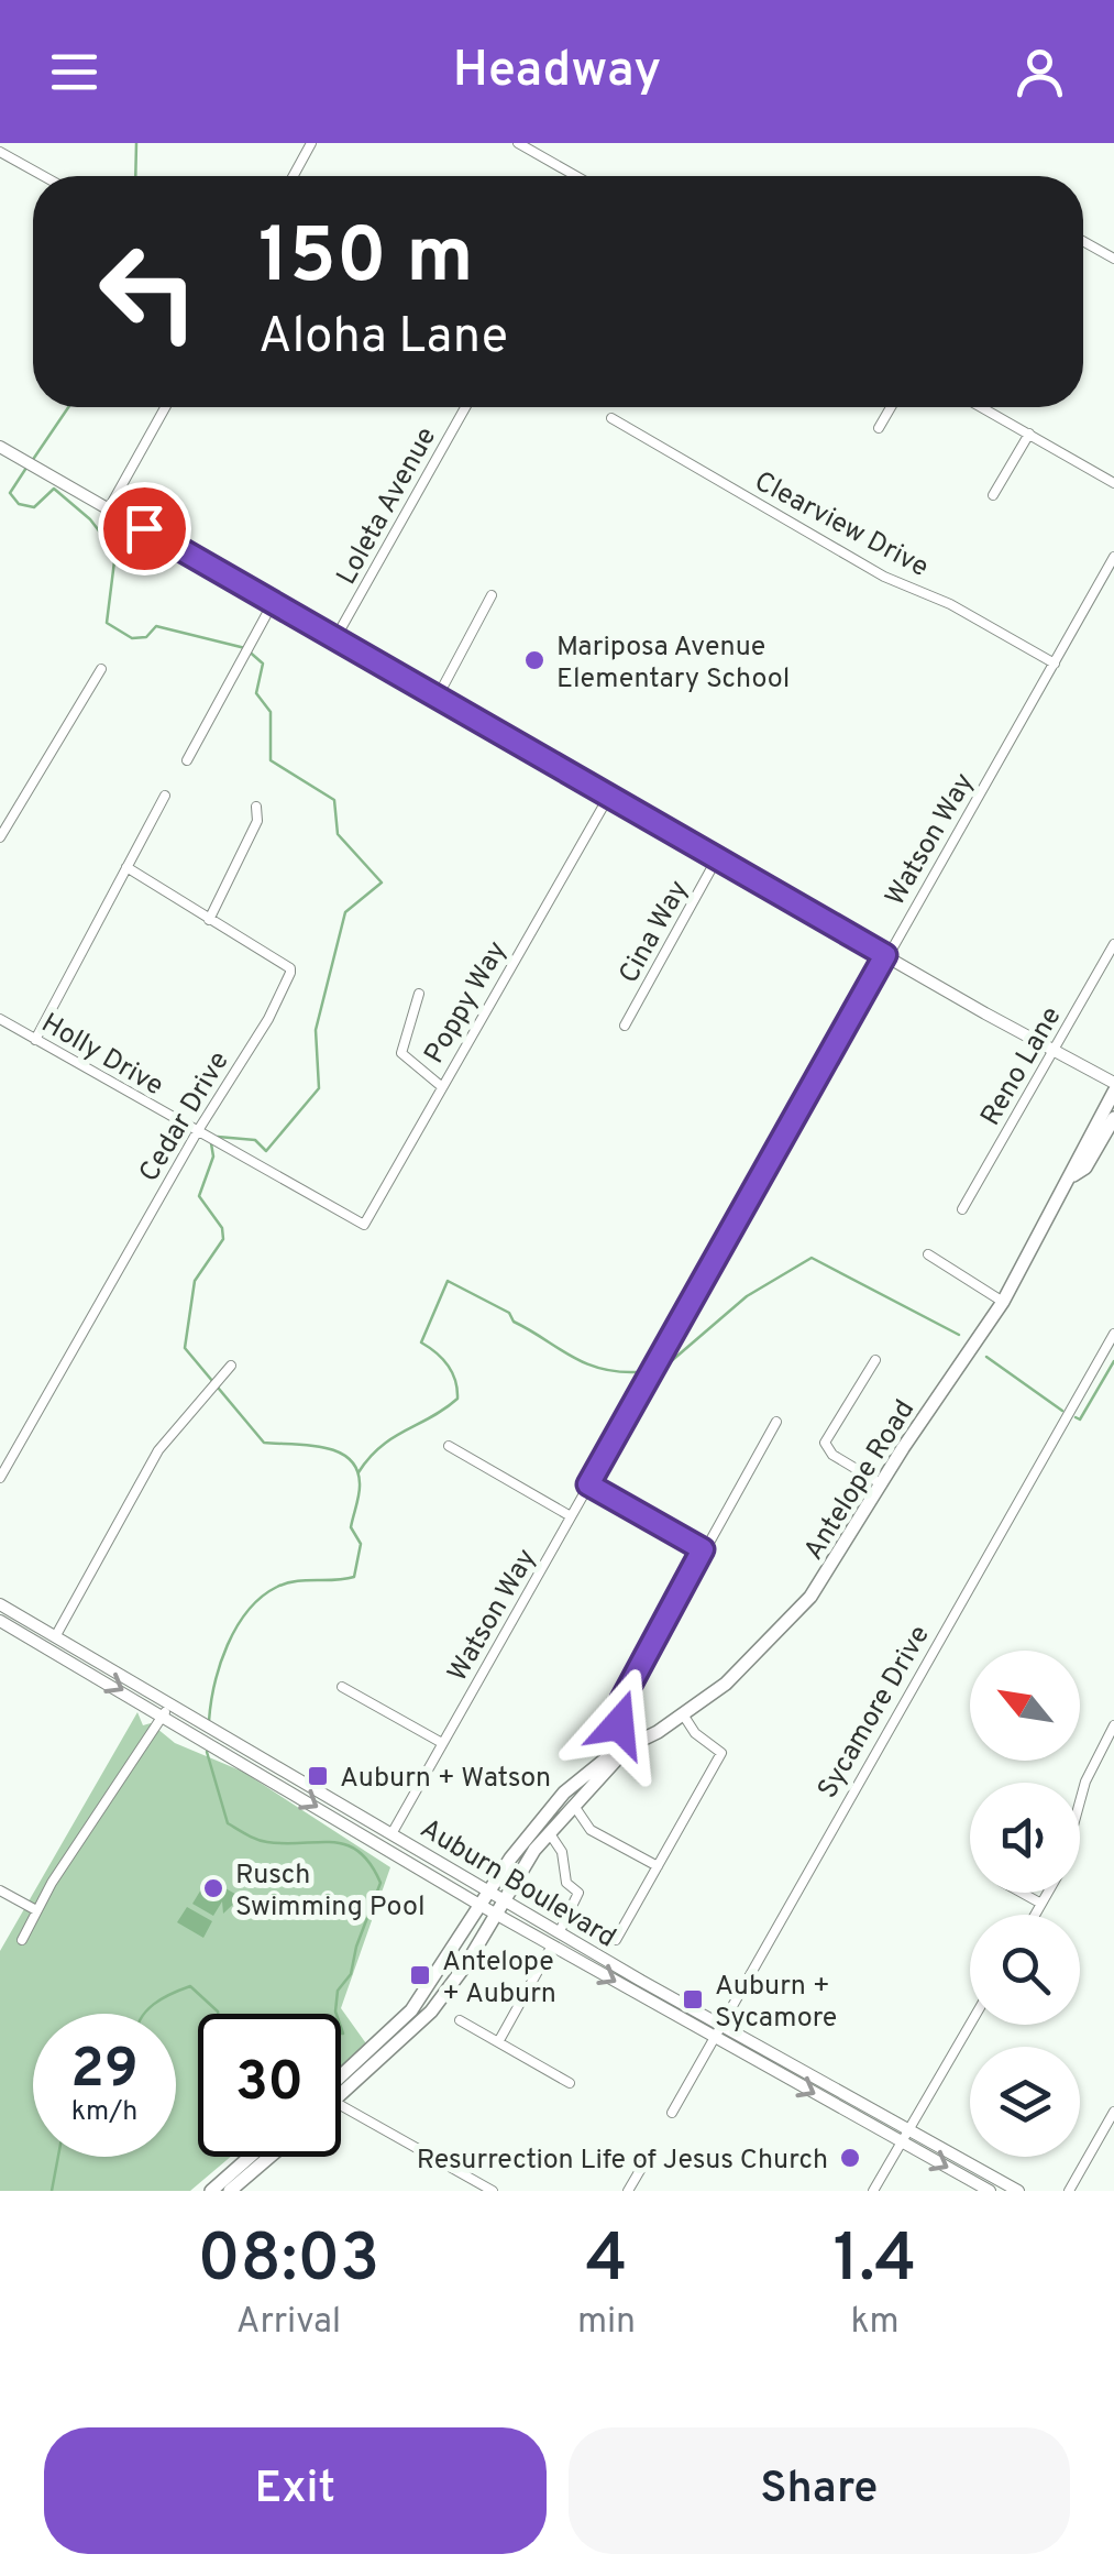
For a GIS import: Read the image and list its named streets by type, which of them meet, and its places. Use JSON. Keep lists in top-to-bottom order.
{
  "streets": {
    "main road": ["Antelope Road", "Auburn Boulevard"],
    "street": [
      "Loleta Avenue",
      "Clearview Drive",
      "Watson Way",
      "Cina Way",
      "Poppy Way",
      "Holly Drive",
      "Reno Lane",
      "Cedar Drive",
      "Sycamore Drive"
    ]
  },
  "crossings": [
    ["Clearview Drive", "Watson Way"],
    ["Watson Way", "Auburn Boulevard"],
    ["Poppy Way", "Holly Drive"],
    ["Holly Drive", "Cedar Drive"],
    ["Antelope Road", "Auburn Boulevard"],
    ["Sycamore Drive", "Auburn Boulevard"]
  ],
  "places": {
    "other": ["Mariposa Avenue Elementary School", "Rusch Swimming Pool", "Resurrection Life of Jesus Church"],
    "transit": ["Auburn + Watson", "Antelope + Auburn", "Auburn + Sycamore"]
  },
  "north": "top left",
  "page": {
    "header": "Headway",
    "turn": ["150 m", "Aloha Lane"],
    "speed": "29 km/h",
    "limit": "30",
    "eta": [
      "08:03",
      "Arrival",
      "4",
      "min",
      "1.4",
      "km"
    ],
    "buttons": ["Exit", "Share"]
  }
}
